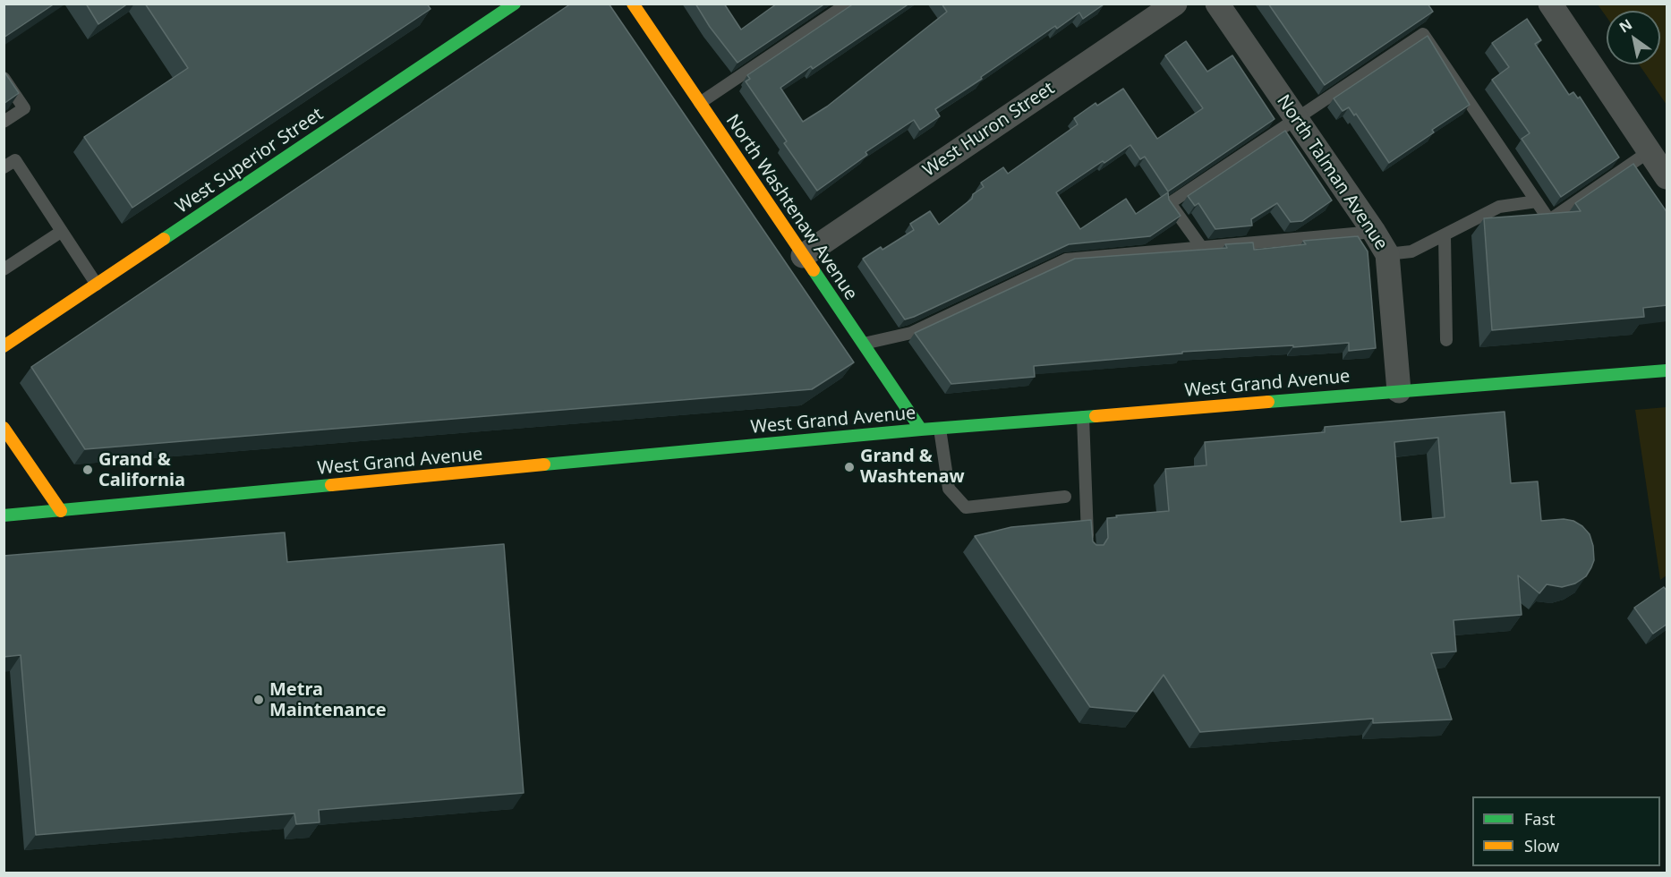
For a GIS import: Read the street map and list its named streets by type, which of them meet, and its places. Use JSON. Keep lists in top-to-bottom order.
{
  "streets": {
    "main road": ["West Superior Street", "North Washtenaw Avenue", "West Grand Avenue"],
    "street": ["West Huron Street", "North Talman Avenue"]
  },
  "crossings": [
    ["West Huron Street", "North Washtenaw Avenue"],
    ["North Talman Avenue", "West Grand Avenue"],
    ["North Washtenaw Avenue", "West Grand Avenue"]
  ],
  "places": ["Grand & Washtenaw", "Grand & California", "Metra Maintenance"],
  "legend": ["Fast", "Slow"],
  "north": "top left"
}
